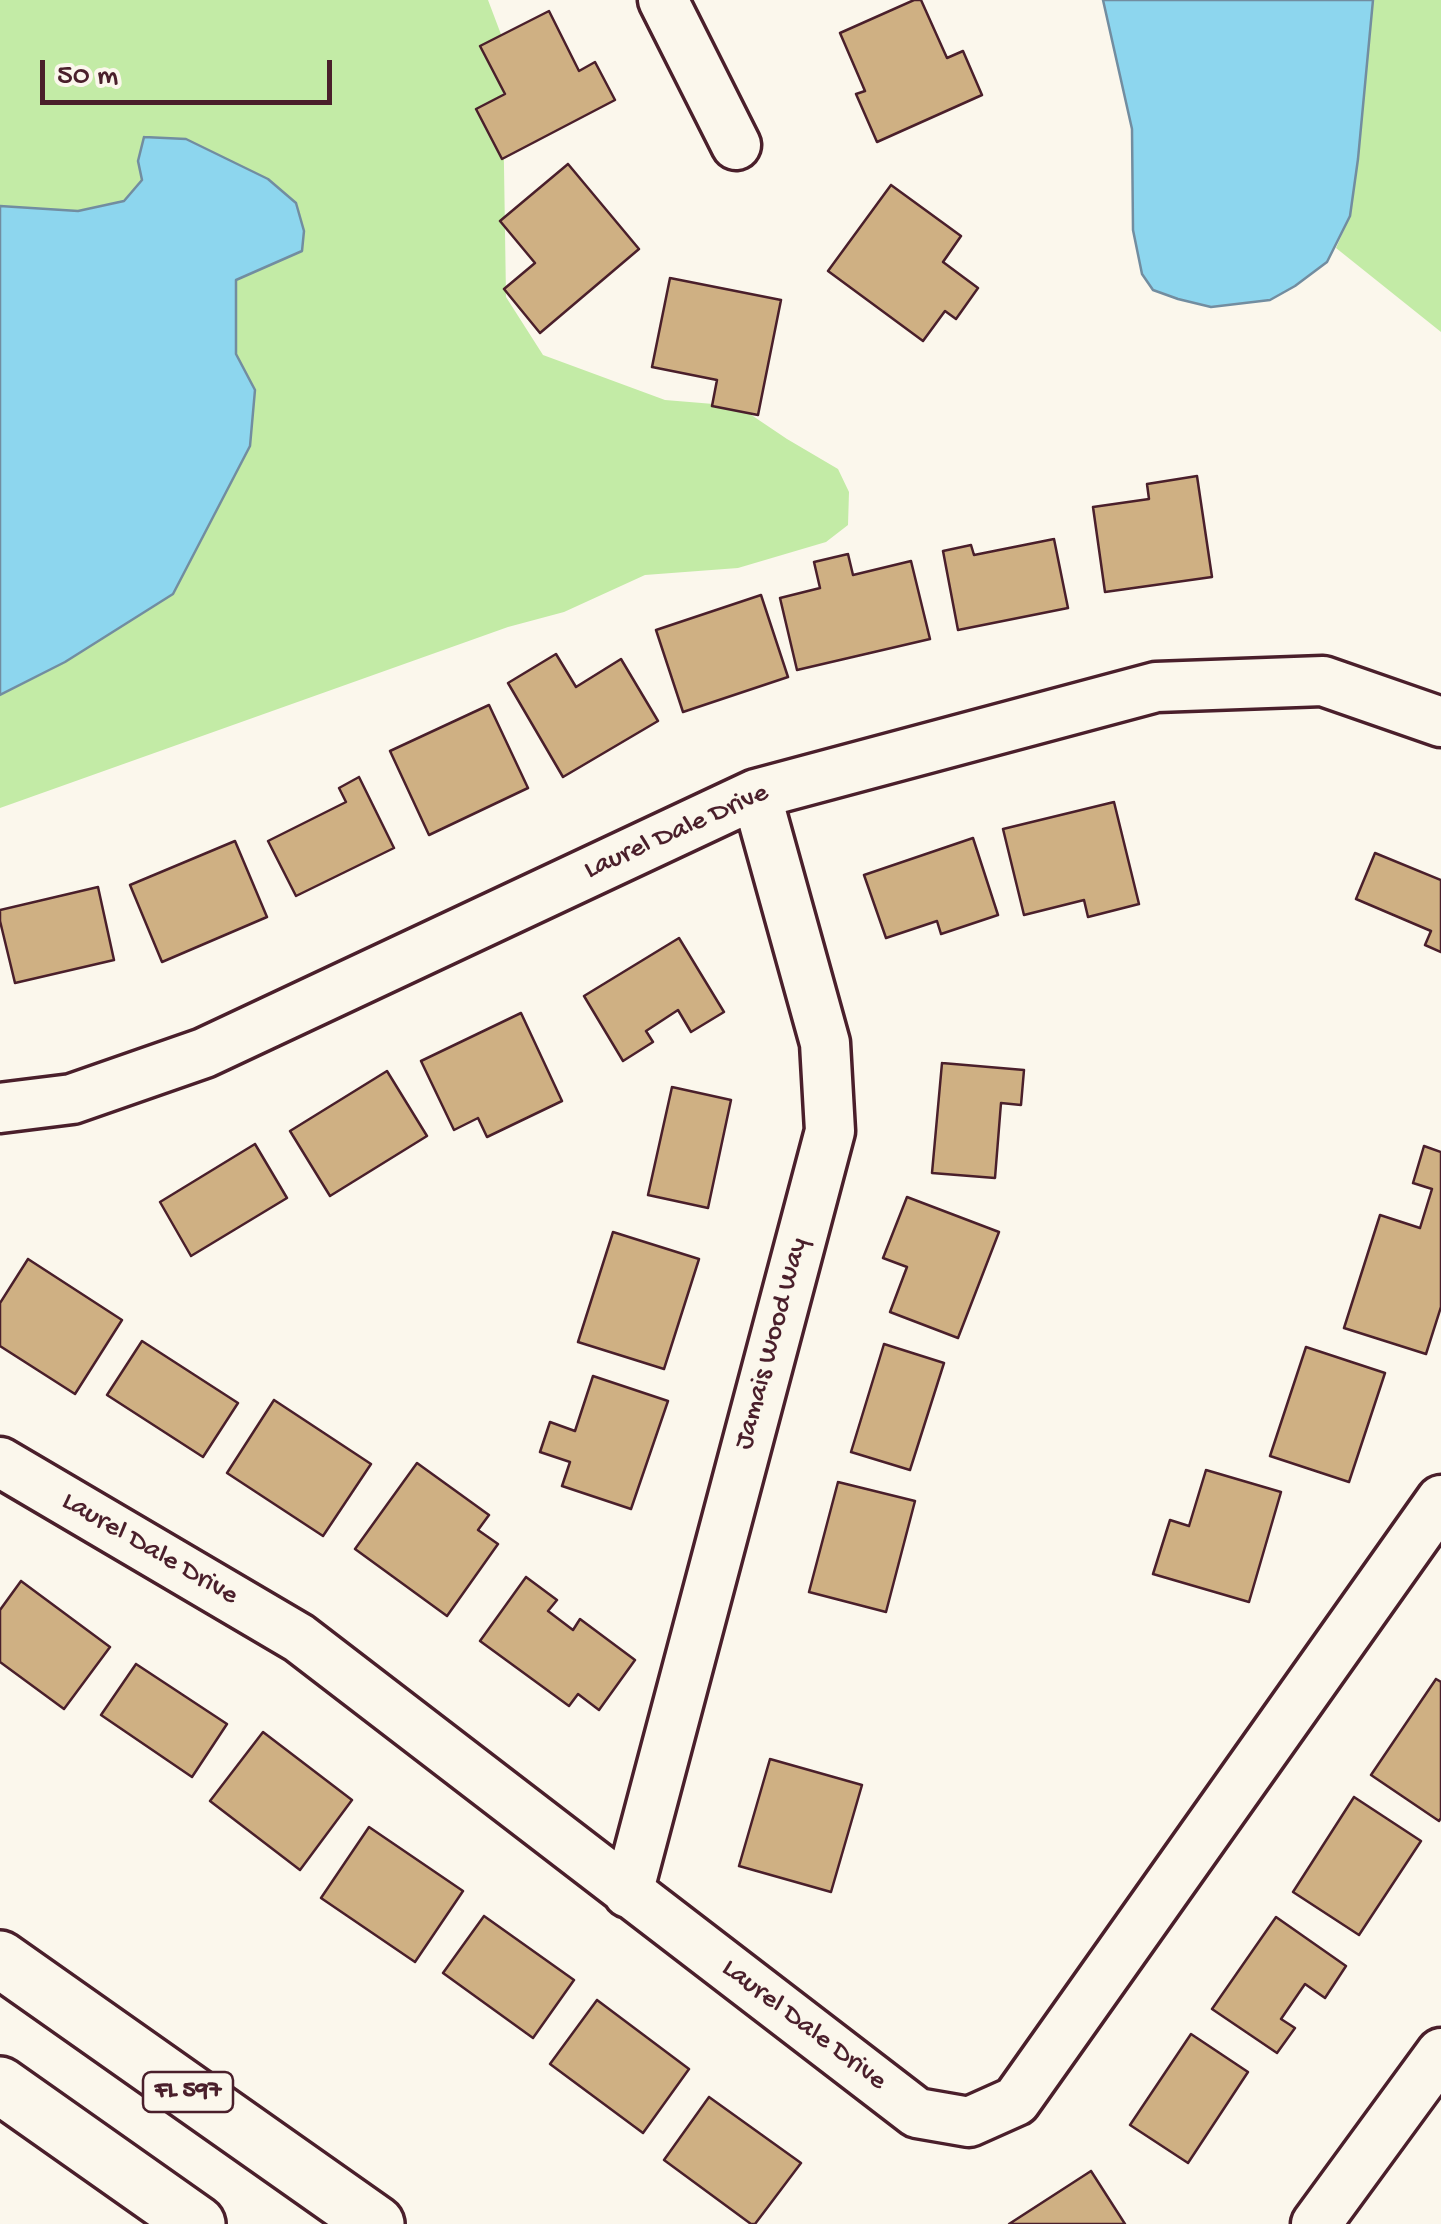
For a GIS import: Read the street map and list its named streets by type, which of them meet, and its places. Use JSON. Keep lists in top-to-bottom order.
{
  "streets": {
    "main road": ["FL 597"],
    "street": ["Laurel Dale Drive", "Jamais Wood Way"]
  },
  "crossings": [
    ["Laurel Dale Drive", "Jamais Wood Way"]
  ],
  "scale_bar": "50 m"
}
